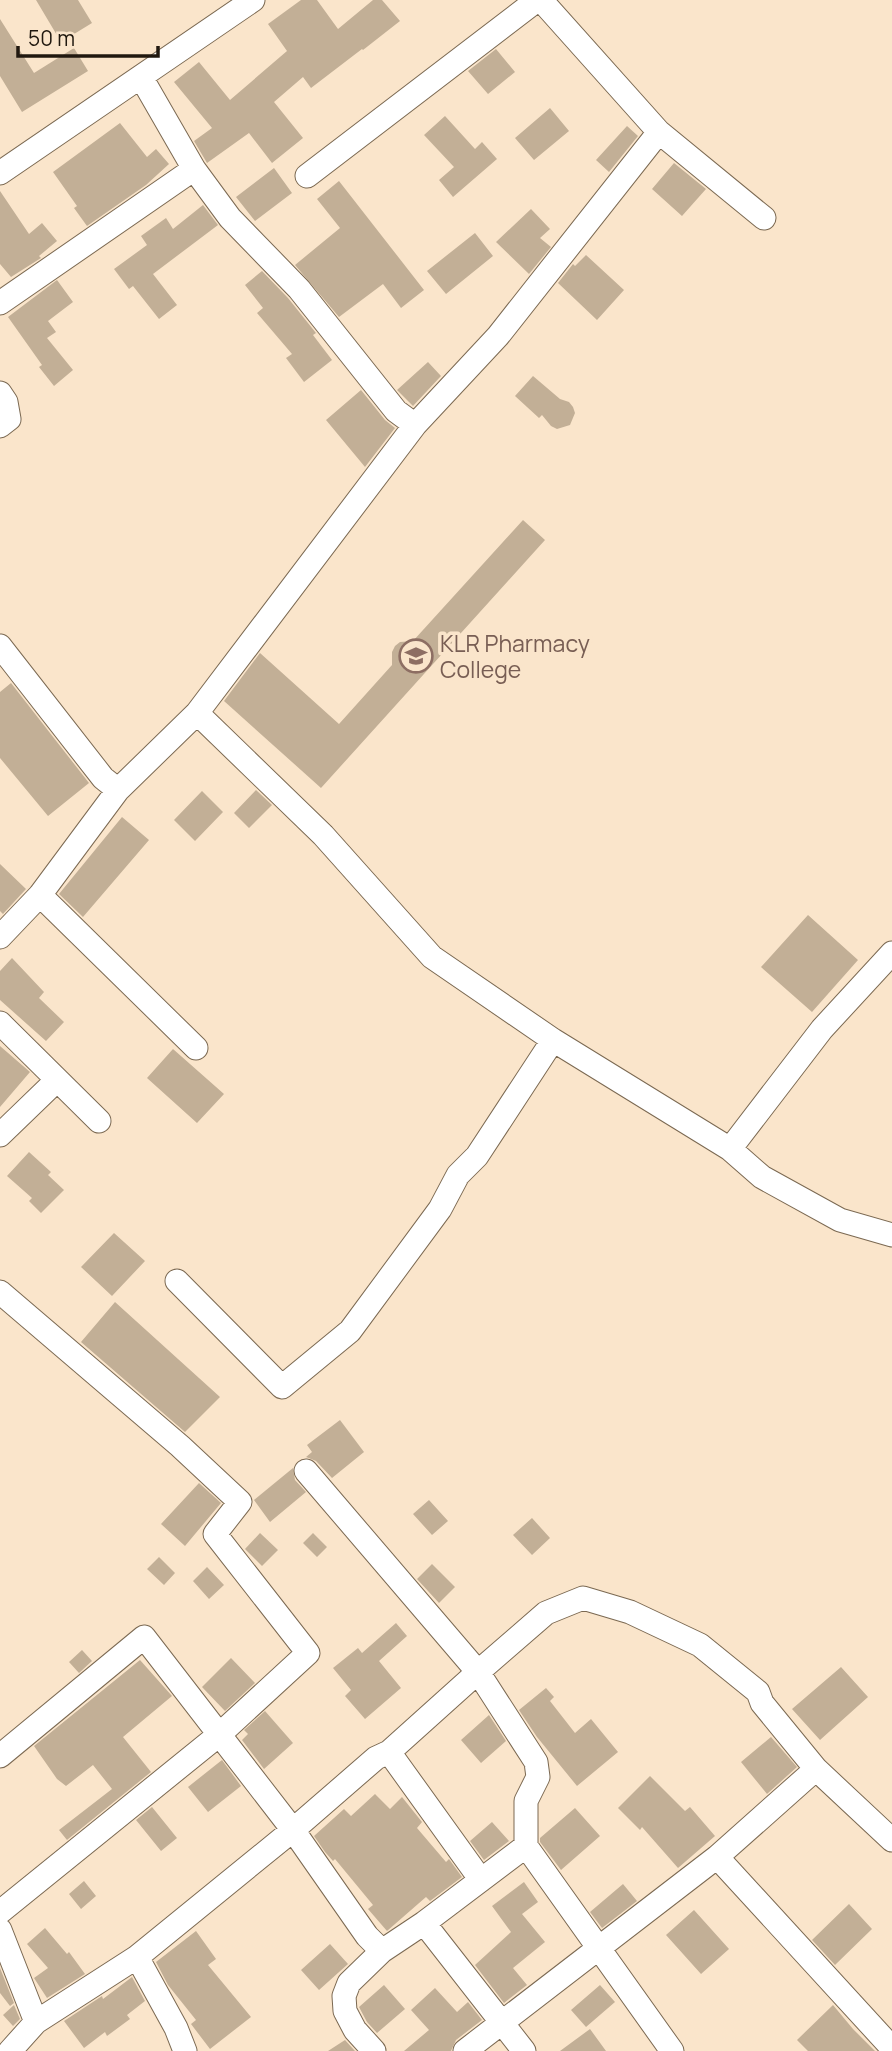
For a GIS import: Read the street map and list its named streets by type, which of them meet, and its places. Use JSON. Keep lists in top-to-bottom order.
{
  "places": {
    "school or university": ["KLR Pharmacy College"]
  },
  "scale_bar": "50 m"
}
